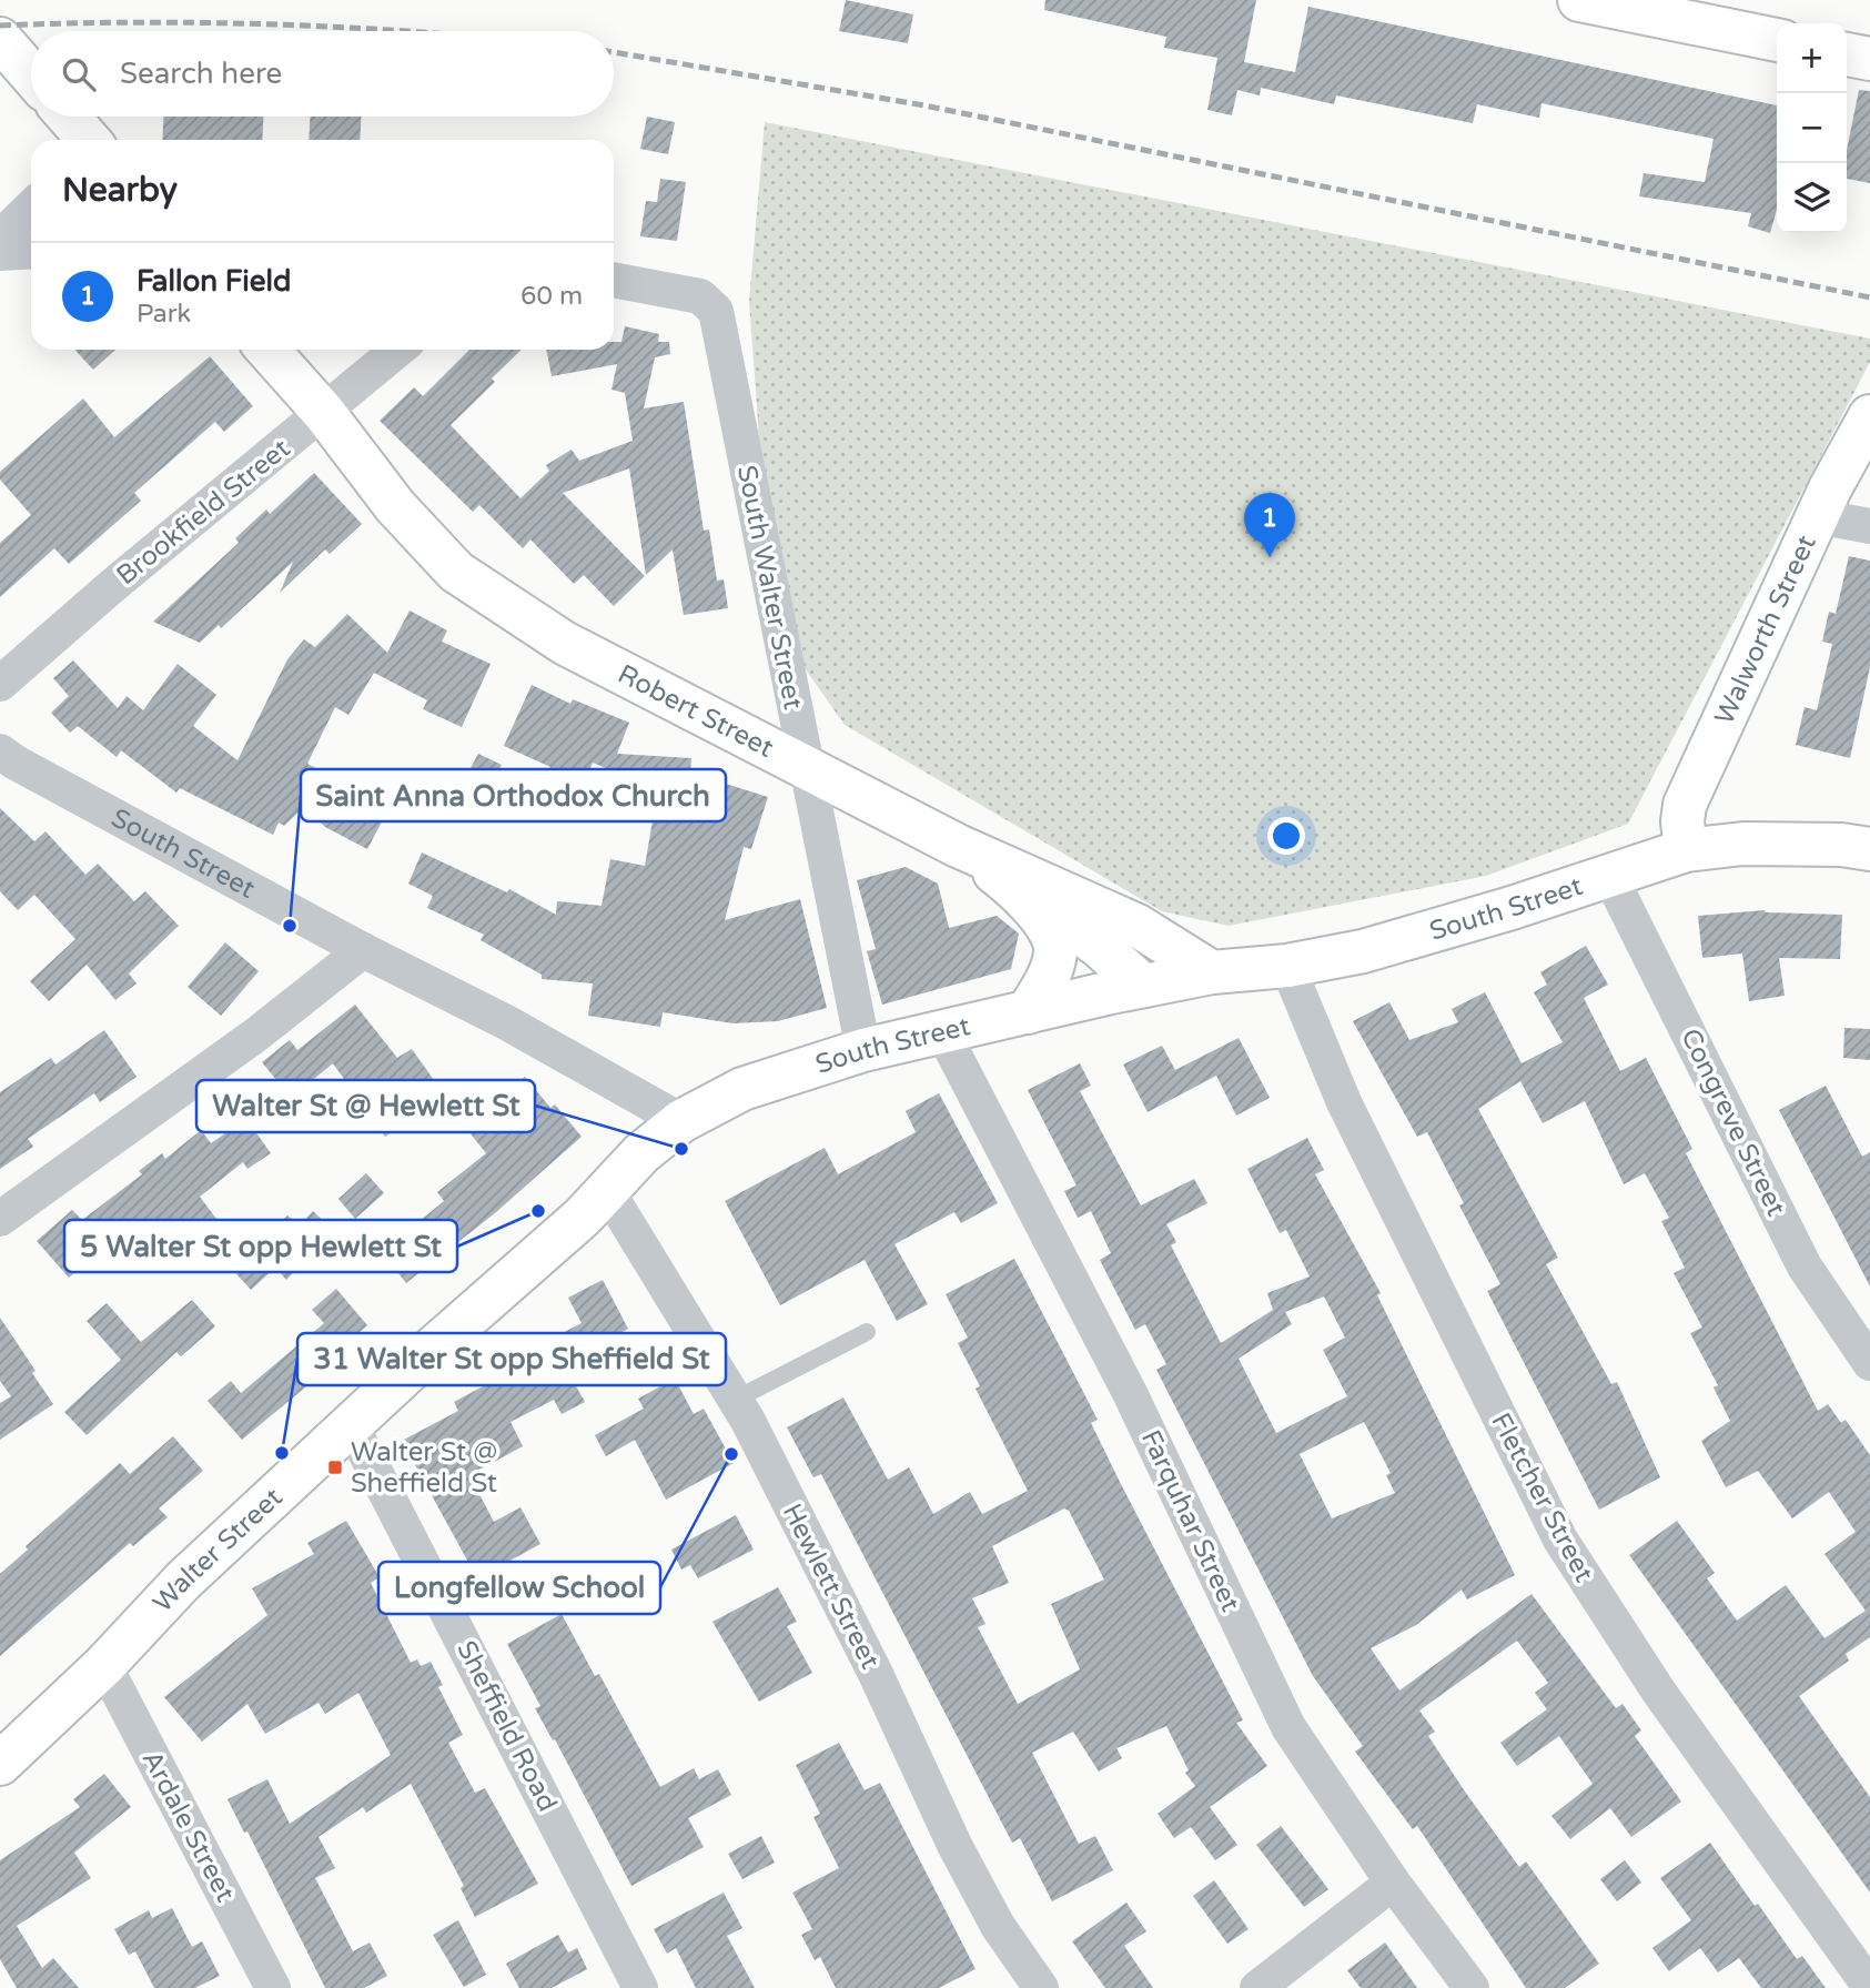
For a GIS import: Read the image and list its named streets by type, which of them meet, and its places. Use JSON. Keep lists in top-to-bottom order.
{
  "streets": {
    "street": [
      "Brookfield Street",
      "South Walter Street",
      "Walworth Street",
      "Robert Street",
      "South Street",
      "Congreve Street",
      "Fletcher Street",
      "Farquhar Street",
      "Walter Street",
      "Hewlett Street",
      "Sheffield Road",
      "Ardale Street"
    ]
  },
  "crossings": [
    ["Brookfield Street", "Robert Street"],
    ["South Walter Street", "Robert Street"],
    ["South Walter Street", "South Street"],
    ["Walworth Street", "South Street"],
    ["Robert Street", "South Street"],
    ["South Street", "Congreve Street"],
    ["South Street", "Fletcher Street"],
    ["South Street", "Farquhar Street"],
    ["South Street", "Walter Street"],
    ["Walter Street", "Hewlett Street"],
    ["Walter Street", "Sheffield Road"],
    ["Walter Street", "Ardale Street"]
  ],
  "places": {
    "other": [
      "Saint Anna Orthodox Church",
      "Walter St @ Hewlett St",
      "5 Walter St opp Hewlett St",
      "31 Walter St opp Sheffield St",
      "Longfellow School"
    ],
    "transit": ["Walter St @ Sheffield St"]
  },
  "page": {
    "map_buttons": ["+", "−"],
    "search": "Search here",
    "heading": "Nearby",
    "list": [
      {
        "mark": "1",
        "name": "Fallon Field",
        "note": "Park",
        "value": "60 m"
      }
    ],
    "pins": "1"
  }
}
